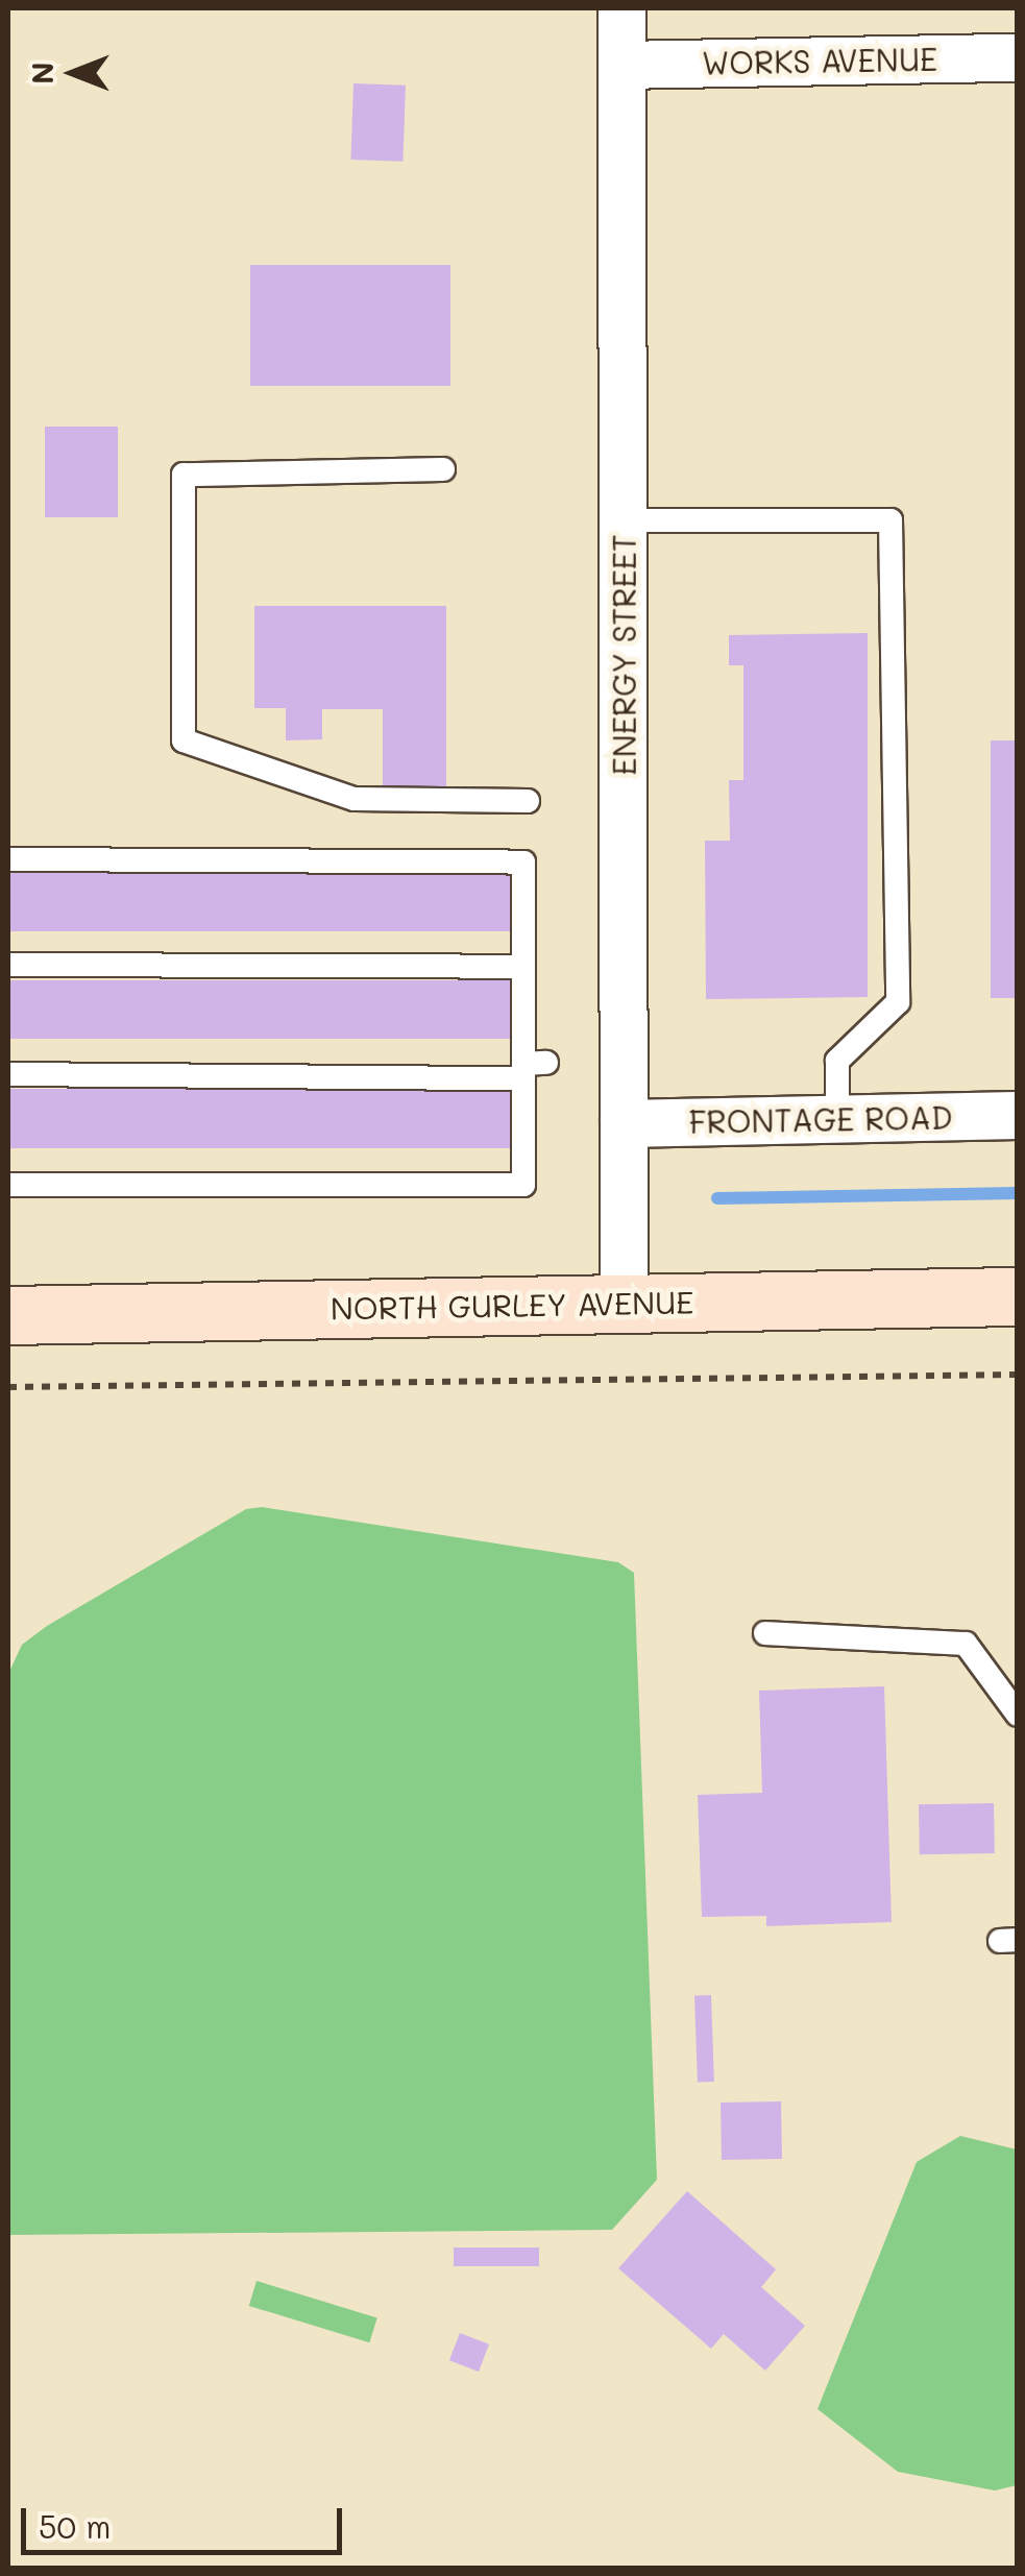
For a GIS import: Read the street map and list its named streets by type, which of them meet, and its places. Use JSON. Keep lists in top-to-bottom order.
{
  "streets": {
    "street": [
      "WORKS AVENUE",
      "ENERGY STREET",
      "FRONTAGE ROAD",
      "NORTH GURLEY AVENUE"
    ]
  },
  "crossings": [
    ["WORKS AVENUE", "ENERGY STREET"],
    ["ENERGY STREET", "FRONTAGE ROAD"],
    ["ENERGY STREET", "NORTH GURLEY AVENUE"]
  ],
  "scale_bar": "50 m",
  "north": "left"
}
